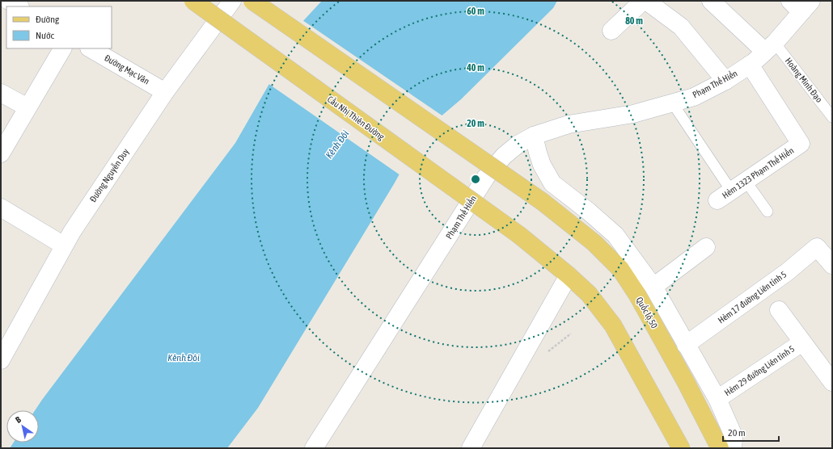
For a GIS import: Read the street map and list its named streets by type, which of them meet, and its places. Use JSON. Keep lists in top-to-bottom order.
{
  "streets": {
    "main road": ["Cầu Nhị Thiên Đường", "Quốc lộ 50"],
    "street": [
      "Đường Mạc Vân",
      "Phạm Thế Hiển",
      "Hẻm 1323 Phạm Thế Hiển",
      "Đường Nguyễn Duy",
      "Hẻm 17 đường Liên tỉnh 5",
      "Hẻm 29 đường Liên tỉnh 5"
    ],
    "lane": ["Hoàng Minh Đạo"]
  },
  "crossings": [
    ["Đường Mạc Vân", "Đường Nguyễn Duy"],
    ["Hoàng Minh Đạo", "Phạm Thế Hiển"],
    ["Phạm Thế Hiển", "Hẻm 1323 Phạm Thế Hiển"]
  ],
  "water": ["Kênh Đôi"],
  "legend": ["Đường", "Nước"],
  "scale_bar": "20 m",
  "north": "top left",
  "rings": [
    "60 m",
    "80 m",
    "40 m",
    "20 m"
  ]
}
